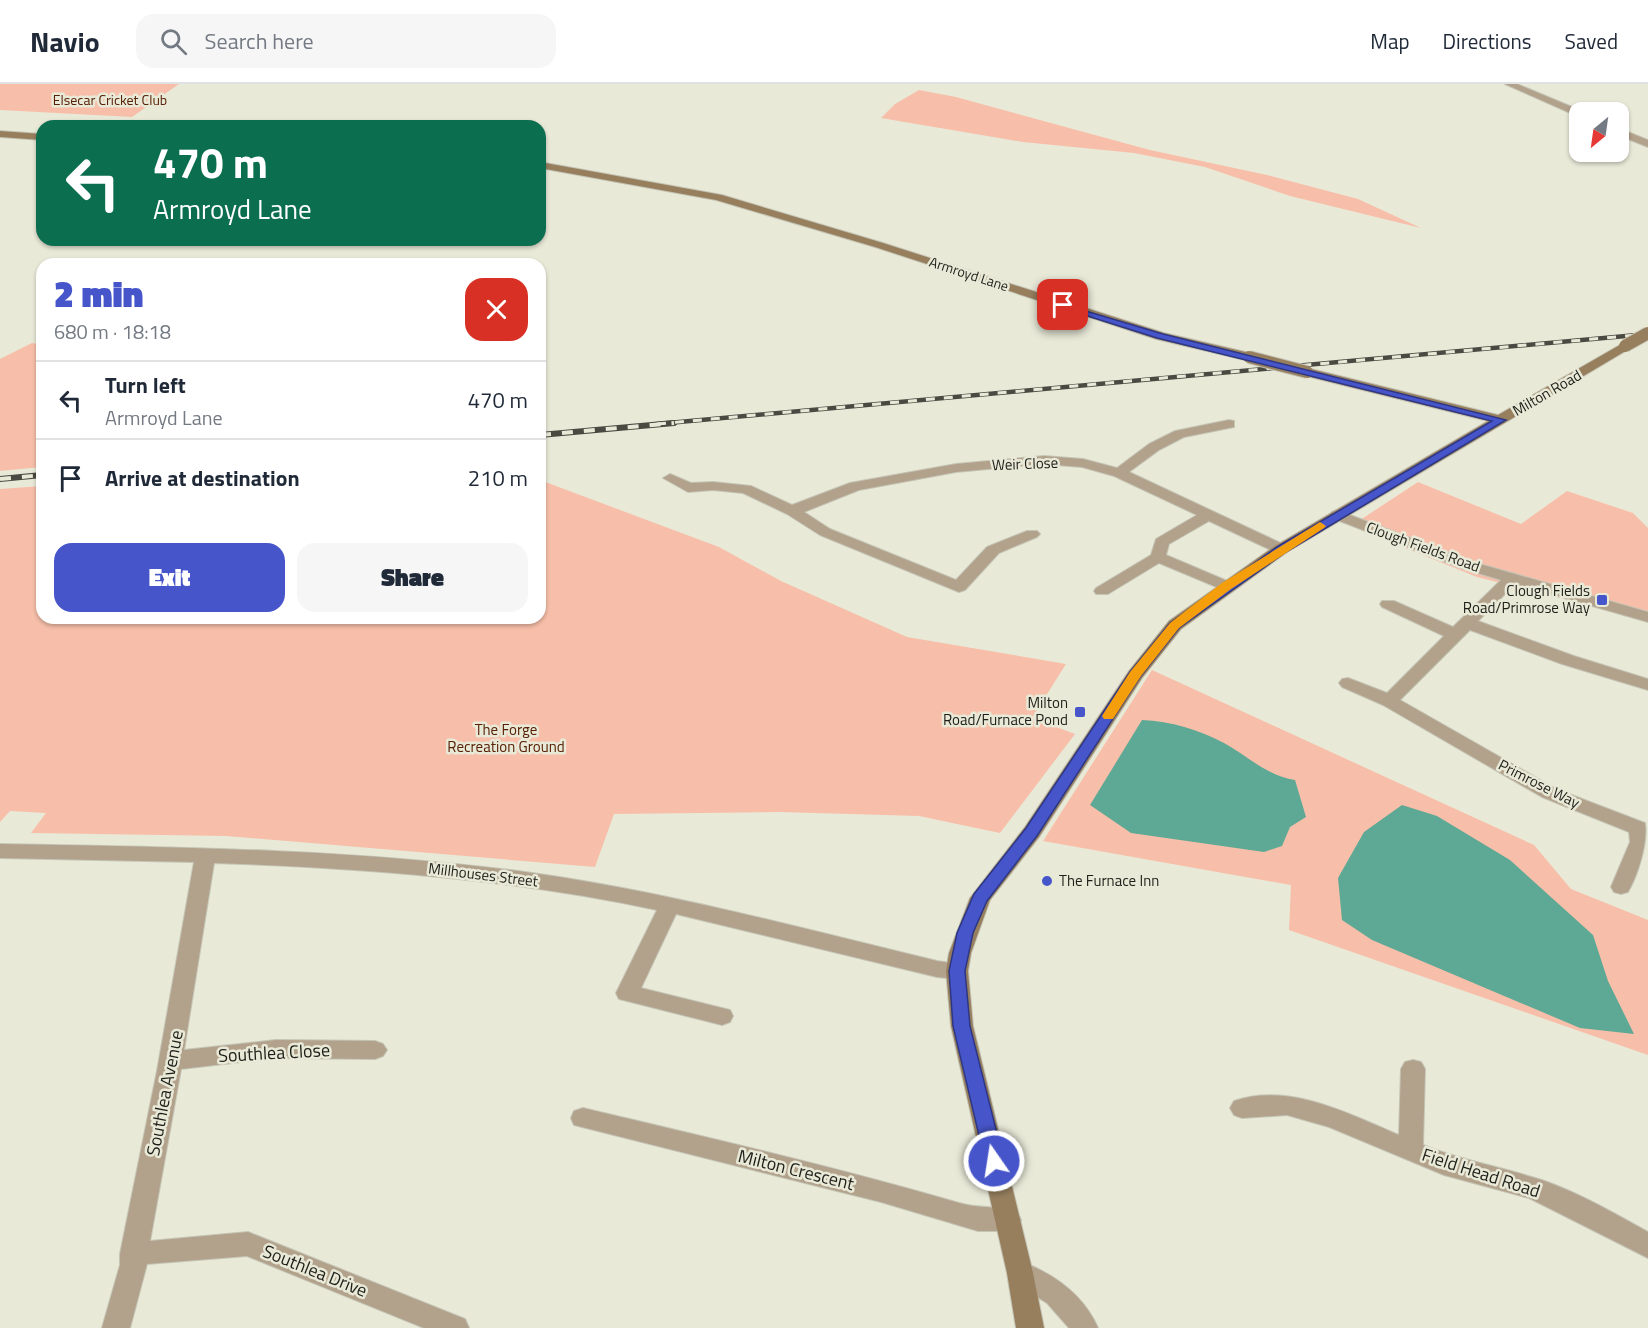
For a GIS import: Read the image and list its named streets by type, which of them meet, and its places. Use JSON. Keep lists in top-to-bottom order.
{
  "streets": {
    "street": [
      "Armroyd Lane",
      "Milton Road",
      "Weir Close",
      "Clough Fields Road",
      "Primrose Way",
      "Millhouses Street",
      "Southlea Close",
      "Southlea Avenue",
      "Milton Crescent",
      "Field Head Road",
      "Southlea Drive"
    ]
  },
  "crossings": [
    ["Armroyd Lane", "Milton Road"],
    ["Milton Road", "Weir Close"],
    ["Milton Road", "Clough Fields Road"],
    ["Milton Road", "Millhouses Street"],
    ["Milton Road", "Milton Crescent"],
    ["Millhouses Street", "Southlea Avenue"],
    ["Southlea Close", "Southlea Avenue"],
    ["Southlea Avenue", "Southlea Drive"]
  ],
  "parks": ["Elsecar Cricket Club", "The Forge Recreation Ground"],
  "places": {
    "transit": ["Clough Fields Road/Primrose Way", "Milton Road/Furnace Pond"],
    "other": ["The Furnace Inn"]
  },
  "north": "bottom left",
  "page": {
    "header": "Navio",
    "search": "Search here",
    "nav": ["Map", "Directions", "Saved"],
    "turn": ["470 m", "Armroyd Lane"],
    "heading": ["2 min", "680 m · 18:18"],
    "list": [
      {
        "name": "Turn left",
        "note": "Armroyd Lane",
        "value": "470 m"
      },
      {
        "name": "Arrive at destination",
        "value": "210 m"
      }
    ],
    "buttons": ["Exit", "Share"]
  }
}
